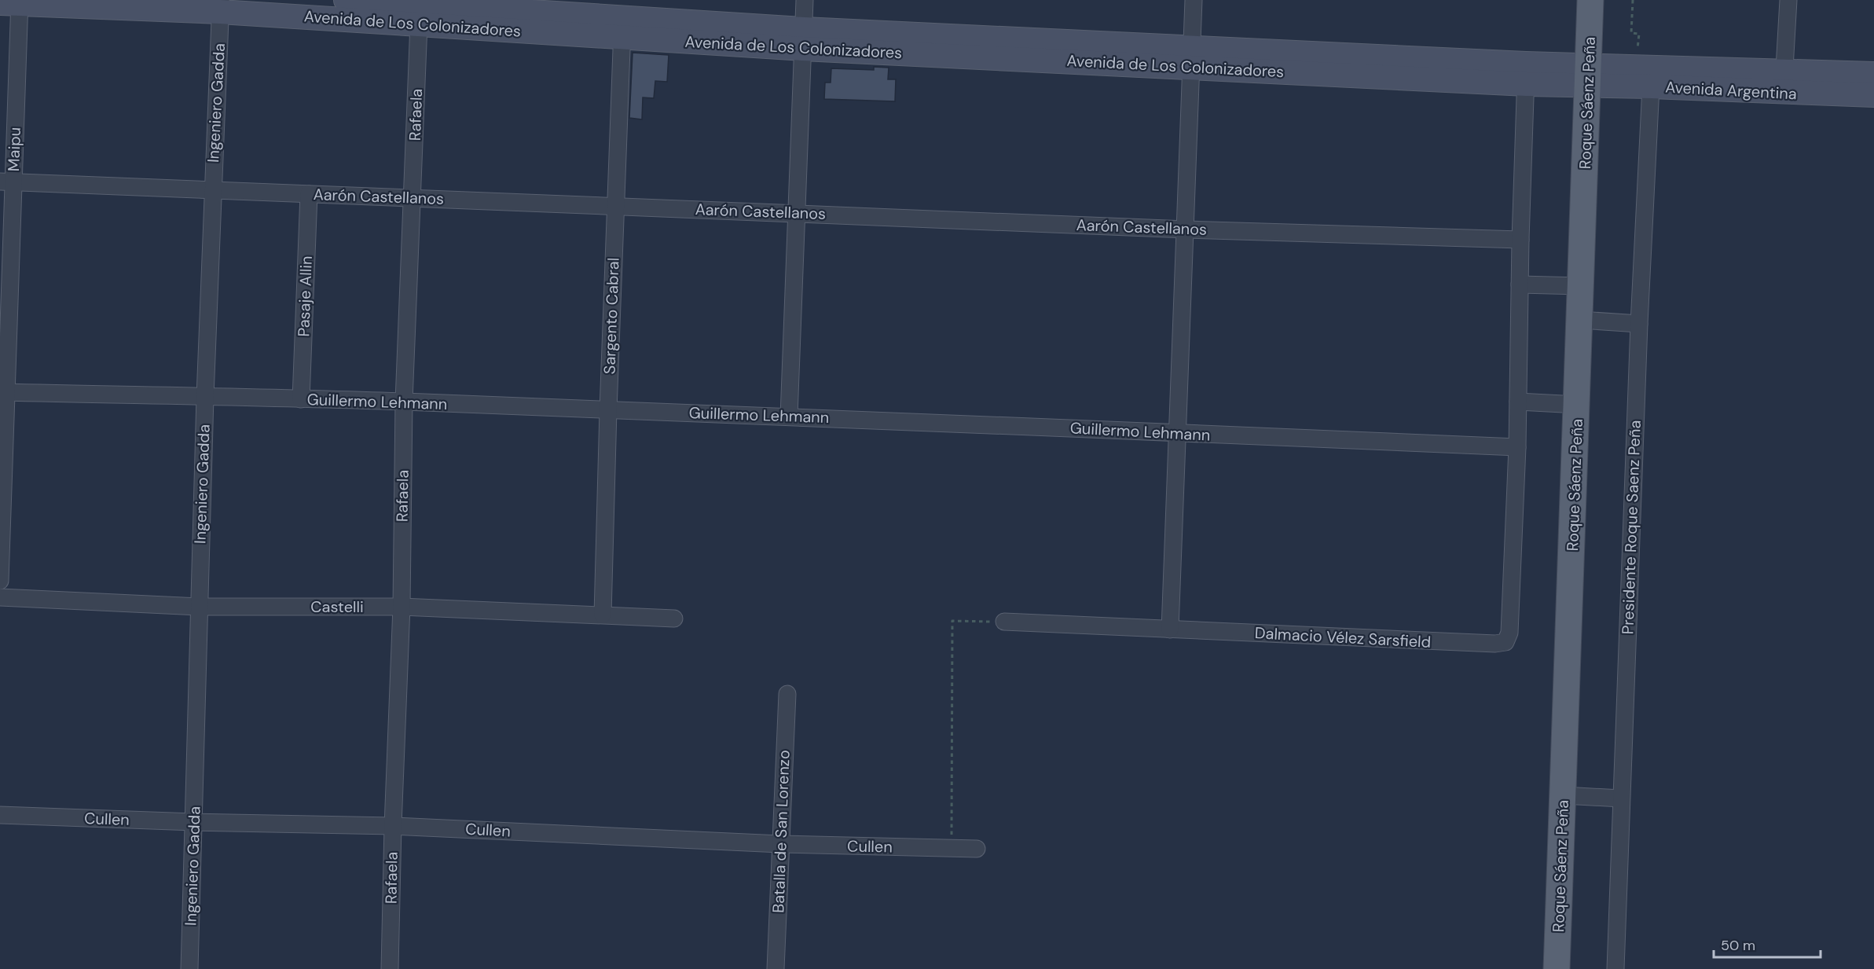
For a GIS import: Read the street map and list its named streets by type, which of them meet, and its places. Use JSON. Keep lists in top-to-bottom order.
{
  "streets": {
    "main road": ["Avenida de Los Colonizadores", "Avenida Argentina", "Roque Sáenz Peña"],
    "street": [
      "Ingeniero Gadda",
      "Rafaela",
      "Maipu",
      "Aarón Castellanos",
      "Pasaje Allin",
      "Sargento Cabral",
      "Guillermo Lehmann",
      "Presidente Roque Saenz Peña",
      "Castelli",
      "Dalmacio Vélez Sarsfield",
      "Cullen",
      "Batalla de San Lorenzo"
    ]
  },
  "crossings": [
    ["Avenida de Los Colonizadores", "Avenida Argentina"],
    ["Avenida de Los Colonizadores", "Ingeniero Gadda"],
    ["Avenida de Los Colonizadores", "Roque Sáenz Peña"],
    ["Avenida de Los Colonizadores", "Rafaela"],
    ["Avenida de Los Colonizadores", "Maipu"],
    ["Avenida de Los Colonizadores", "Sargento Cabral"],
    ["Avenida Argentina", "Roque Sáenz Peña"],
    ["Avenida Argentina", "Presidente Roque Saenz Peña"],
    ["Ingeniero Gadda", "Aarón Castellanos"],
    ["Ingeniero Gadda", "Guillermo Lehmann"],
    ["Ingeniero Gadda", "Castelli"],
    ["Ingeniero Gadda", "Cullen"],
    ["Rafaela", "Aarón Castellanos"],
    ["Rafaela", "Guillermo Lehmann"],
    ["Rafaela", "Castelli"],
    ["Rafaela", "Cullen"],
    ["Maipu", "Aarón Castellanos"],
    ["Maipu", "Guillermo Lehmann"],
    ["Aarón Castellanos", "Pasaje Allin"],
    ["Aarón Castellanos", "Sargento Cabral"],
    ["Pasaje Allin", "Guillermo Lehmann"],
    ["Sargento Cabral", "Guillermo Lehmann"],
    ["Sargento Cabral", "Castelli"],
    ["Guillermo Lehmann", "Dalmacio Vélez Sarsfield"],
    ["Cullen", "Batalla de San Lorenzo"]
  ],
  "scale_bar": "50 m"
}
